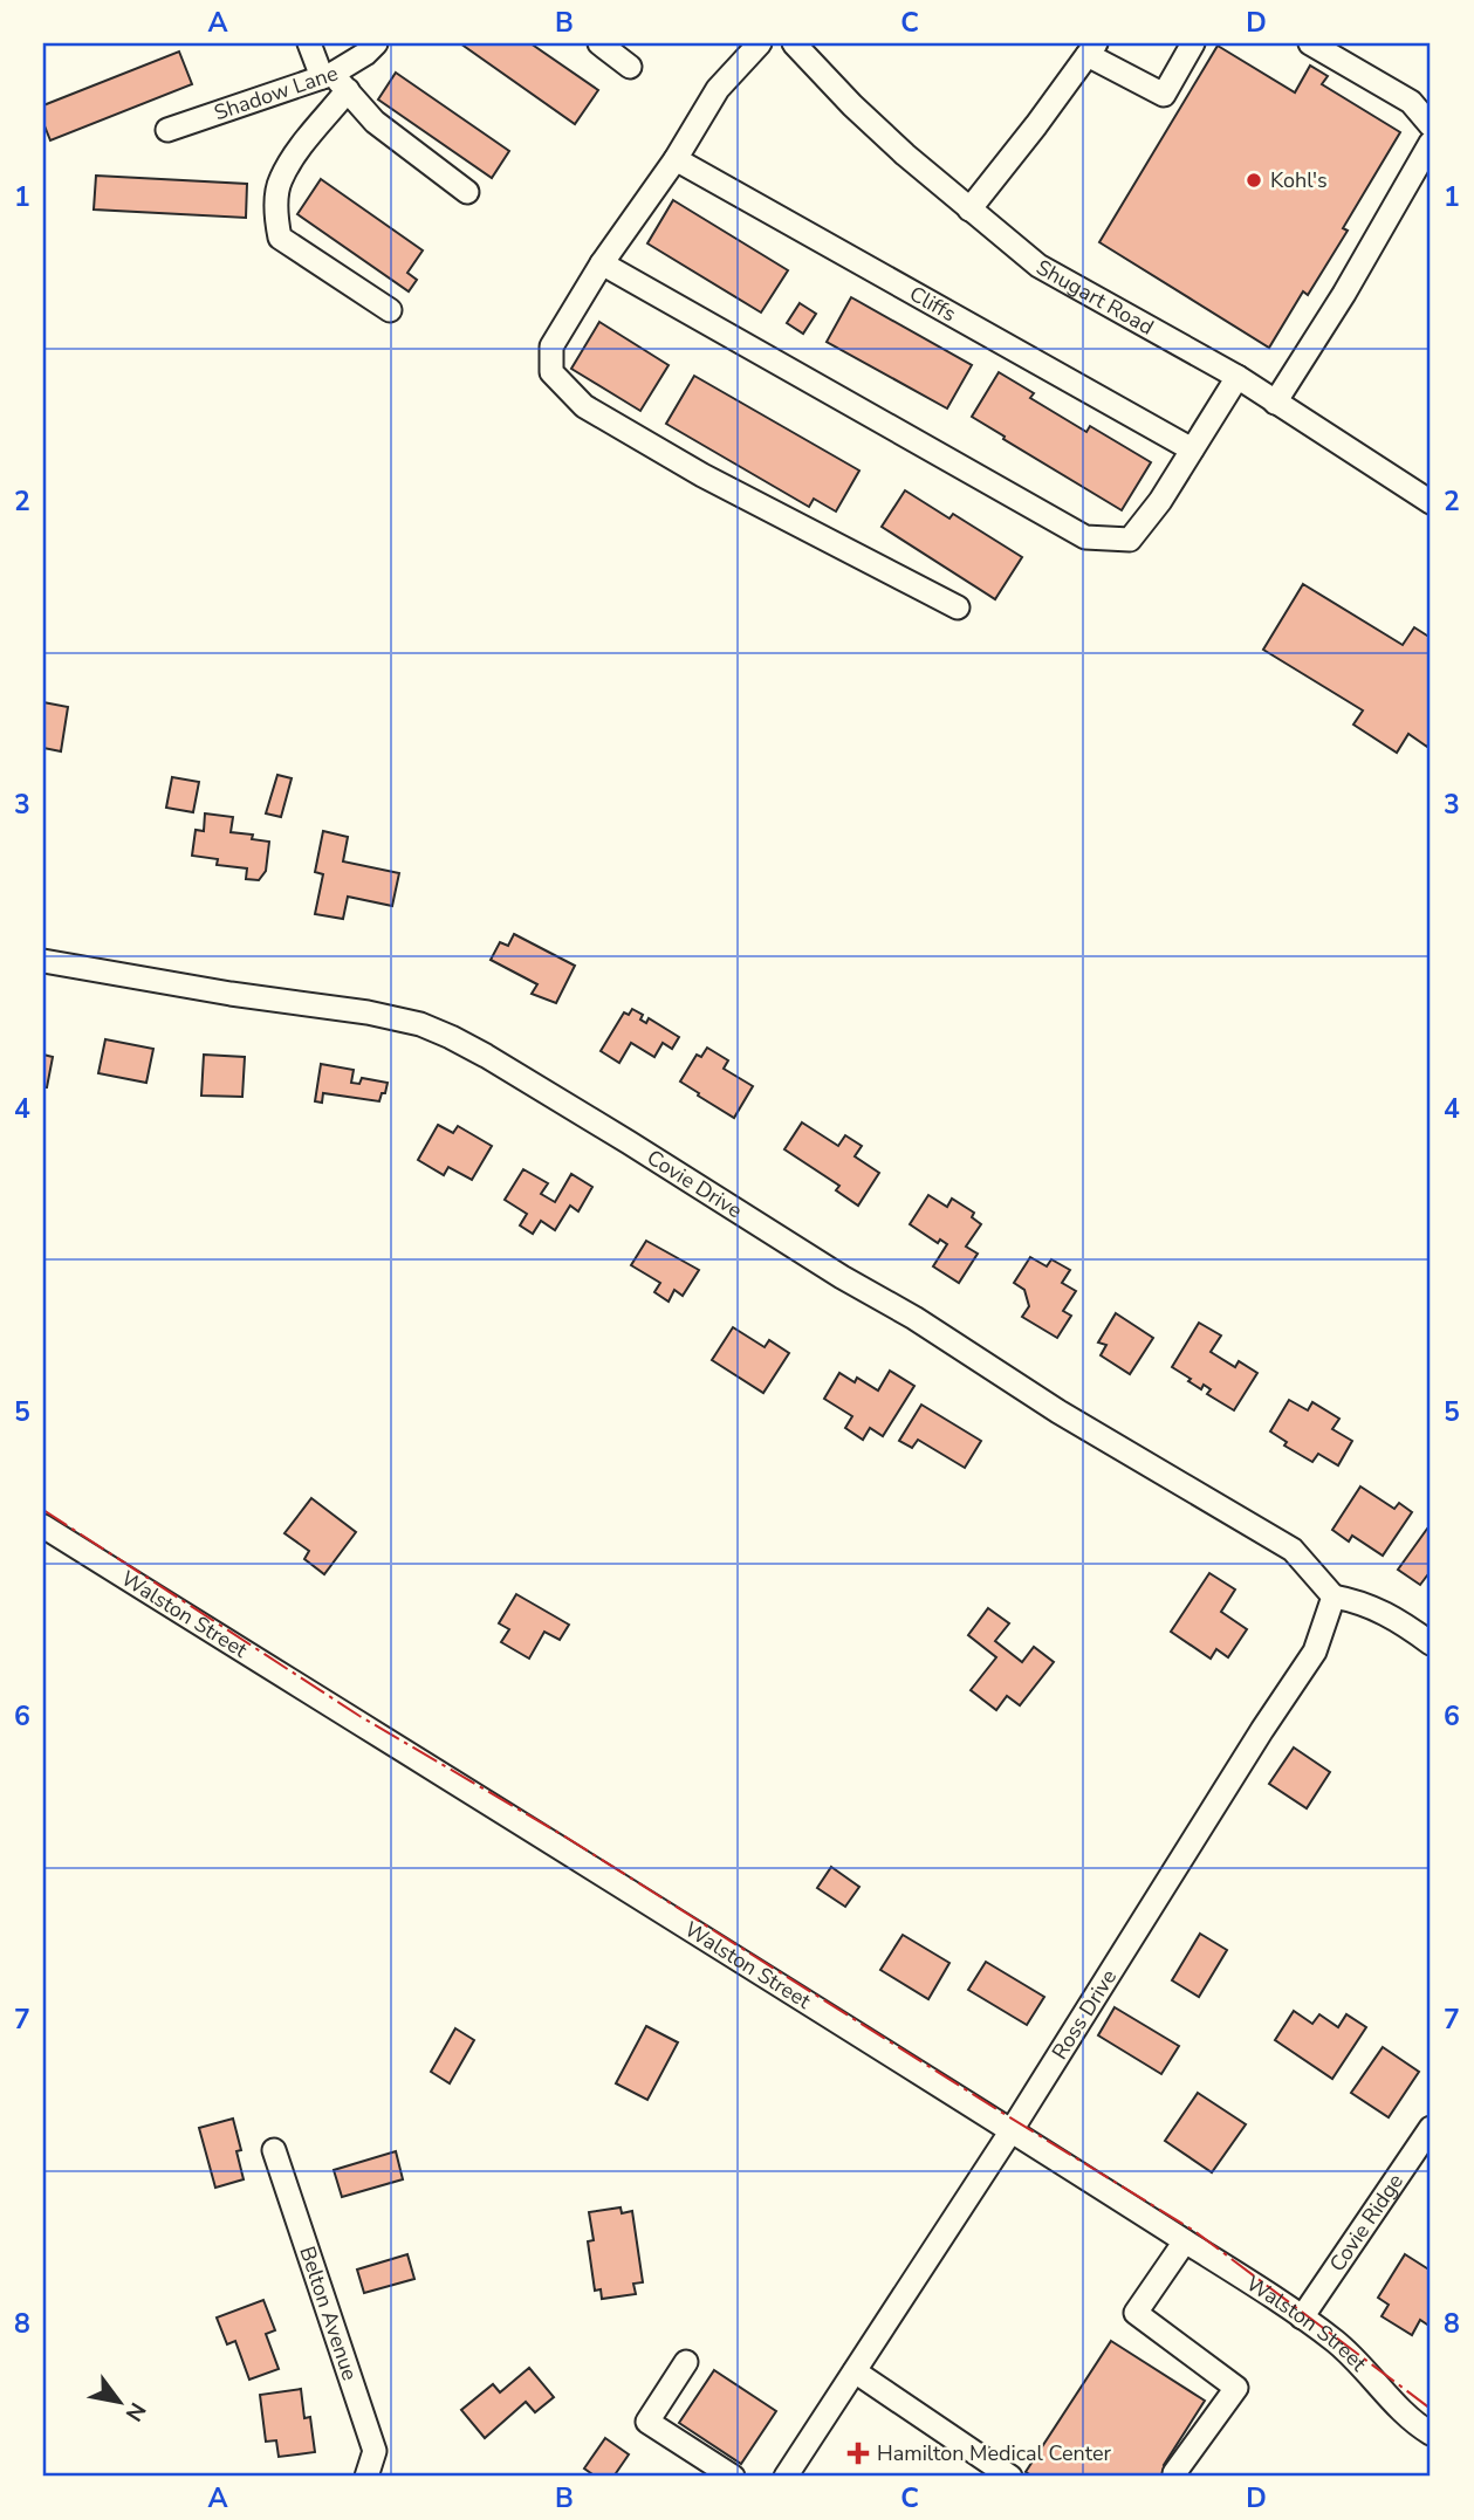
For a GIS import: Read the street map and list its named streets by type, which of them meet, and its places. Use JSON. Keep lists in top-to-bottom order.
{
  "streets": {
    "street": [
      "Shadow Lane",
      "Shugart Road",
      "Cliffs",
      "Covie Drive",
      "Walston Street",
      "Ross Drive",
      "Covie Ridge",
      "Belton Avenue"
    ]
  },
  "crossings": [
    ["Covie Drive", "Ross Drive"],
    ["Walston Street", "Ross Drive"],
    ["Walston Street", "Covie Ridge"]
  ],
  "places": {
    "other": ["Kohl's"],
    "health": ["Hamilton Medical Center"]
  },
  "north": "bottom right",
  "grid": {
    "columns": [
      "A",
      "B",
      "C",
      "D"
    ],
    "rows": [
      "1",
      "2",
      "3",
      "4",
      "5",
      "6",
      "7",
      "8"
    ]
  }
}
